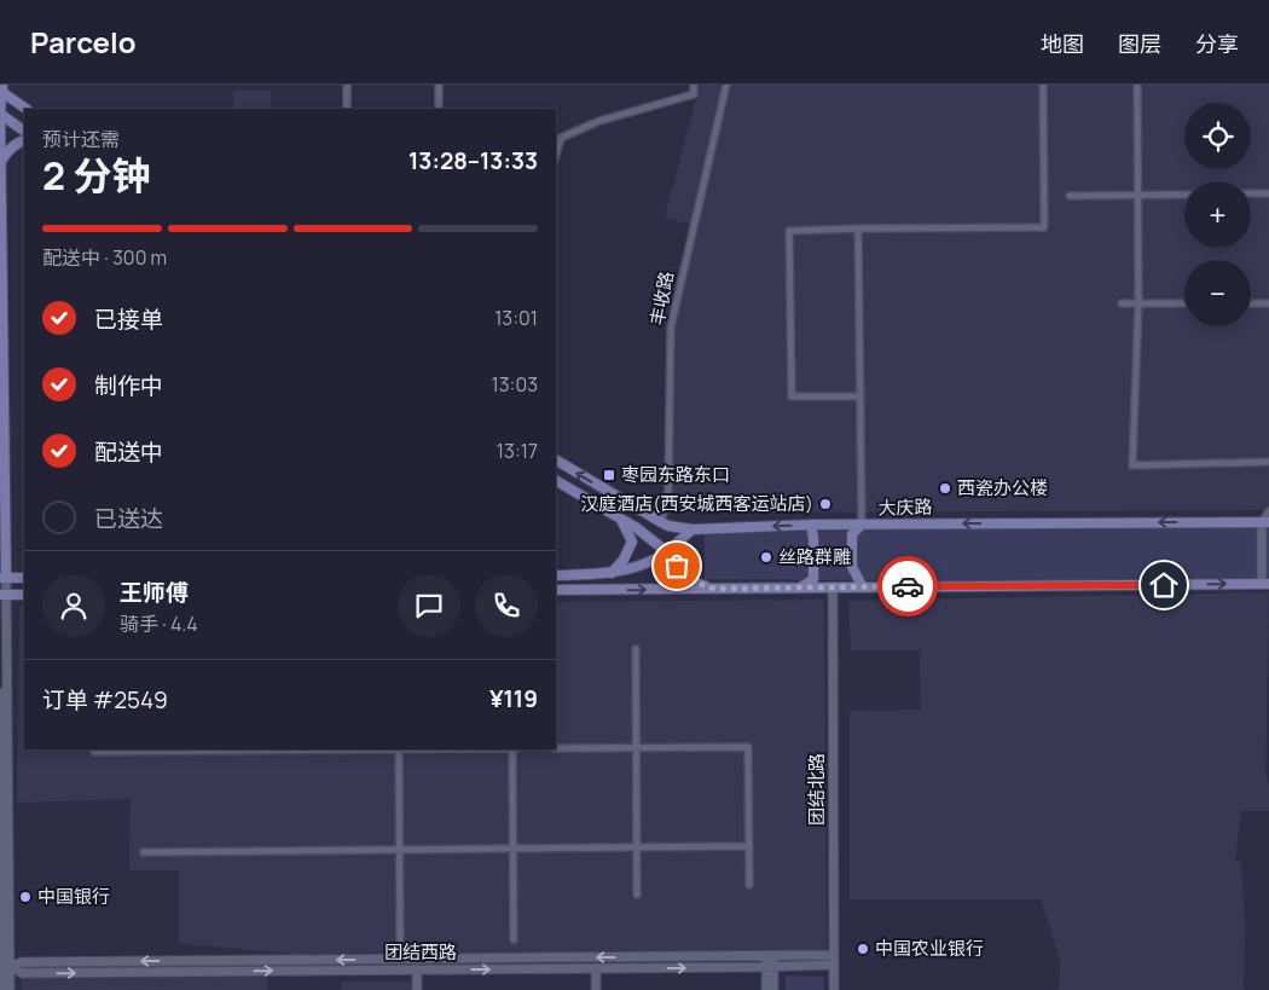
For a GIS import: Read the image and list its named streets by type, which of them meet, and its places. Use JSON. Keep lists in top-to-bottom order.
{
  "streets": {
    "main road": ["大庆路"],
    "street": ["丰收路", "团结北路", "团结西路"]
  },
  "crossings": [
    ["丰收路", "大庆路"],
    ["团结北路", "团结西路"]
  ],
  "places": {
    "transit": ["枣园东路东口"],
    "other": [
      "西瓷办公楼",
      "汉庭酒店(西安城西客运站店)",
      "丝路群雕",
      "中国银行",
      "中国农业银行"
    ]
  },
  "page": {
    "header": "Parcelo",
    "nav": ["地图", "图层", "分享"],
    "map_buttons": ["+", "−"],
    "heading": ["2 分钟", "预计还需", "13:28–13:33"],
    "panel": [
      "王师傅",
      "骑手 · 4.4",
      "订单 #2549",
      "¥119"
    ],
    "bar": "配送中 · 300 m",
    "list": [
      ["已接单", "13:01"],
      ["制作中", "13:03"],
      ["配送中", "13:17"],
      "已送达"
    ]
  }
}
